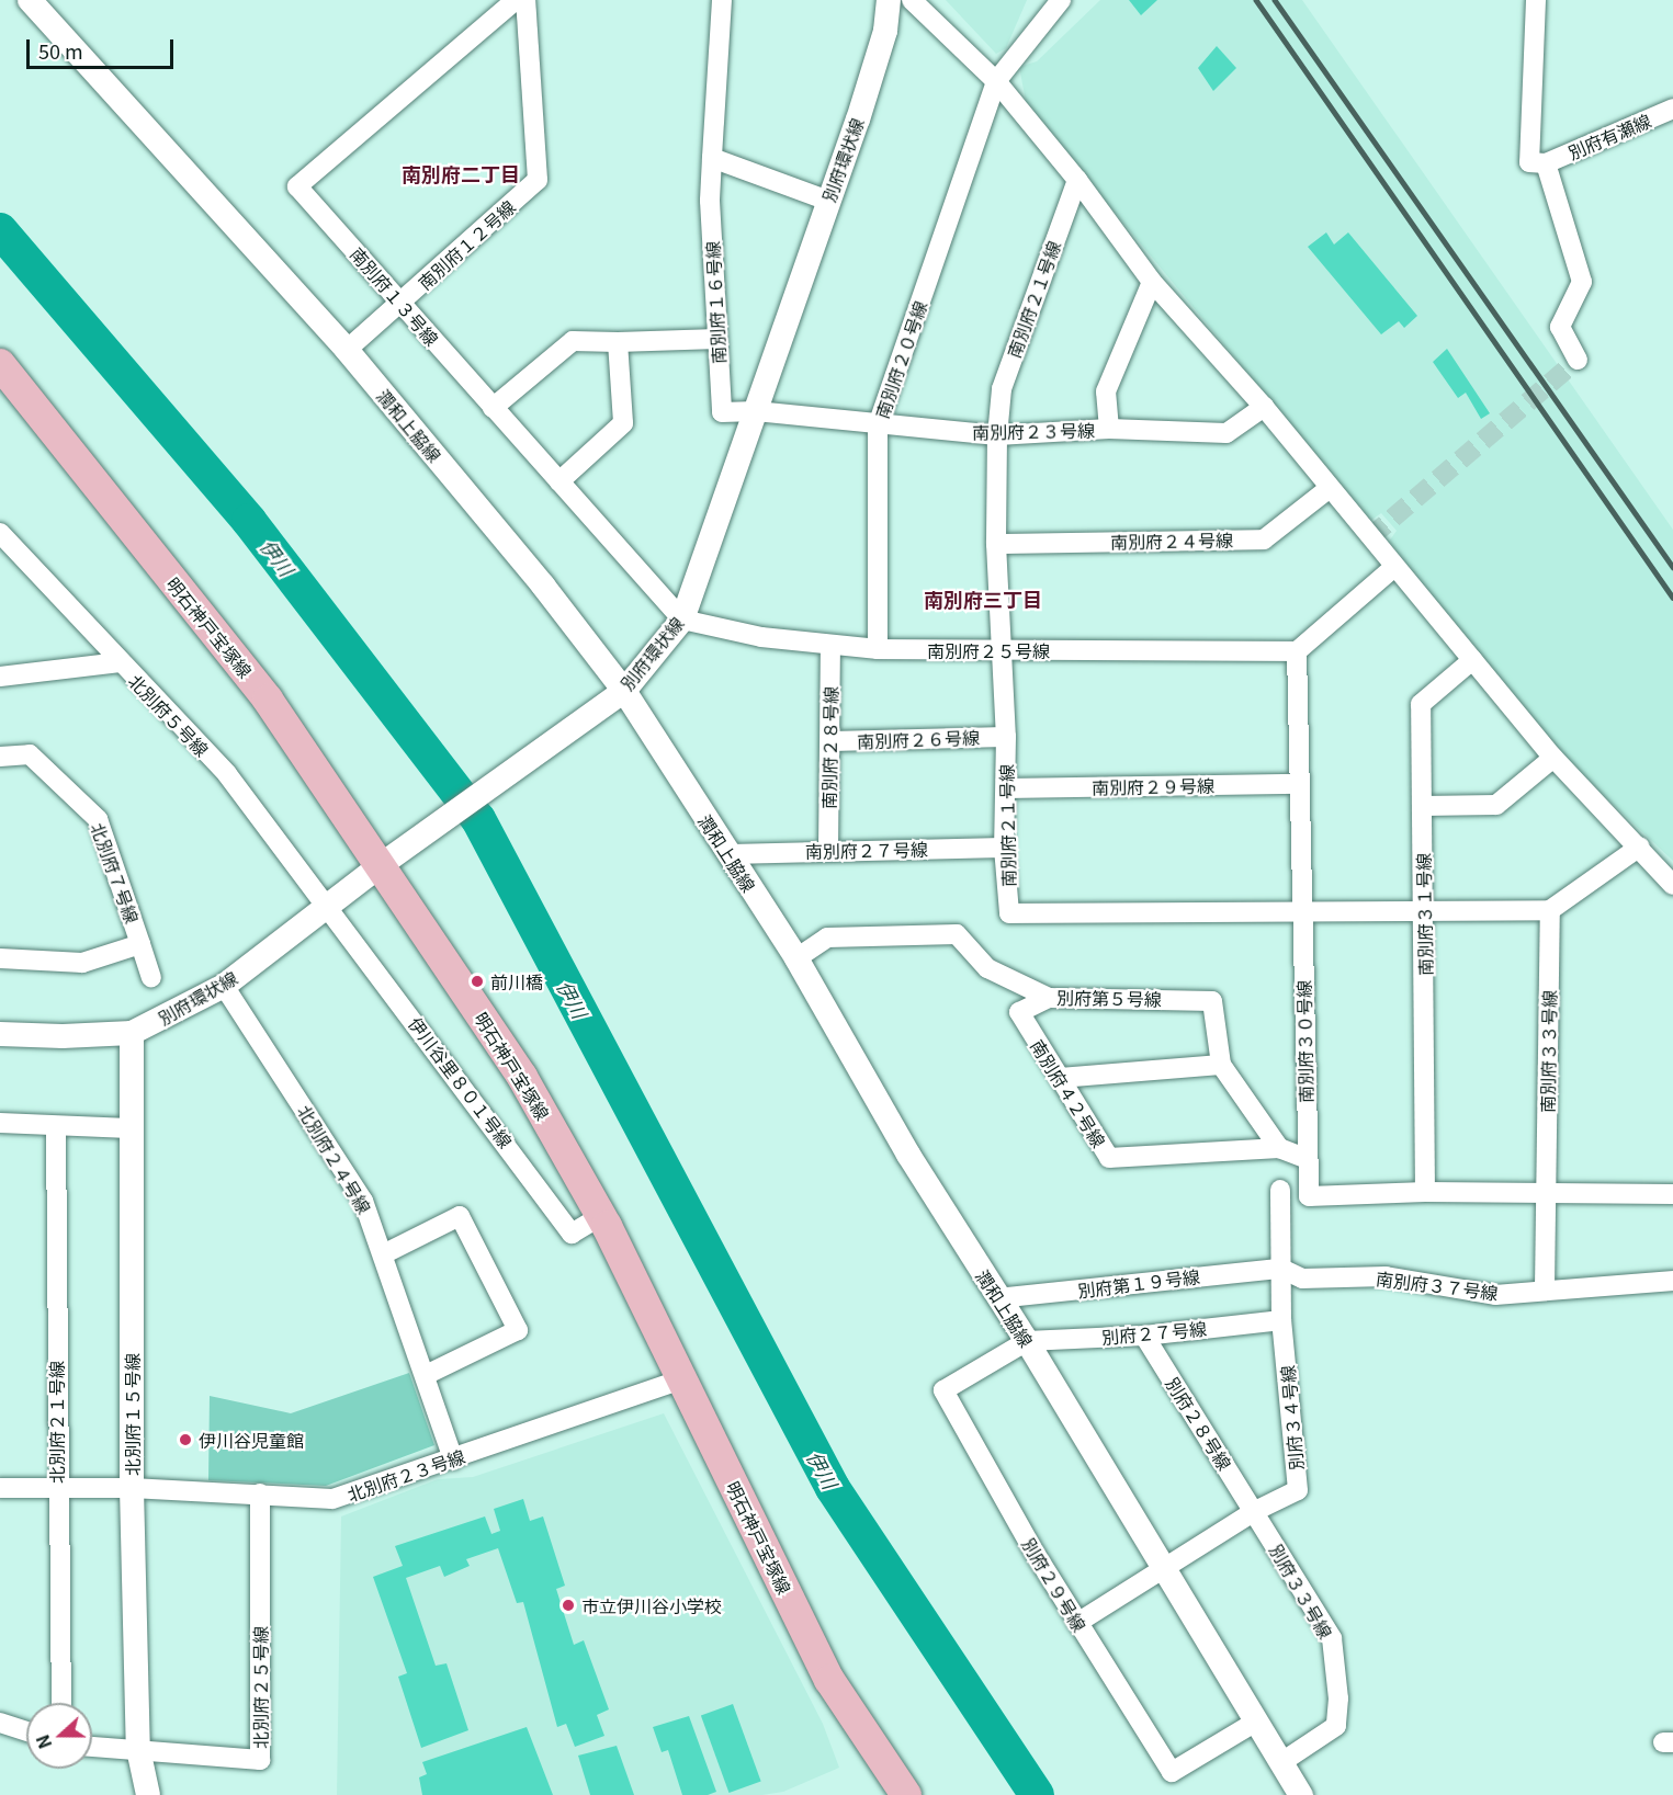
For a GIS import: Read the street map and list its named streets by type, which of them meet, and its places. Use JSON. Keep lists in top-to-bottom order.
{
  "streets": {
    "main road": ["明石神戸宝塚線"],
    "street": [
      "別府有瀬線",
      "別府環状線",
      "南別府１２号線",
      "南別府１３号線",
      "南別府２１号線",
      "南別府１６号線",
      "南別府２０号線",
      "潤和上脇線",
      "南別府２３号線",
      "南別府２４号線",
      "南別府２５号線",
      "北別府５号線",
      "南別府２６号線",
      "南別府２８号線",
      "南別府２９号線",
      "南別府２７号線",
      "北別府７号線",
      "南別府３１号線",
      "別府第５号線",
      "南別府３０号線",
      "南別府３３号線",
      "伊川谷里８０１号線",
      "南別府４２号線",
      "北別府２４号線",
      "別府第１９号線",
      "南別府３７号線",
      "別府２７号線",
      "北別府１５号線",
      "別府３４号線",
      "北別府２１号線",
      "別府２８号線",
      "北別府２３号線",
      "別府２９号線",
      "別府３３号線",
      "北別府２５号線"
    ]
  },
  "crossings": [
    ["別府環状線", "南別府１３号線"],
    ["別府環状線", "南別府１６号線"],
    ["別府環状線", "潤和上脇線"],
    ["別府環状線", "南別府２３号線"],
    ["別府環状線", "明石神戸宝塚線"],
    ["別府環状線", "南別府２５号線"],
    ["別府環状線", "北別府５号線"],
    ["別府環状線", "伊川谷里８０１号線"],
    ["別府環状線", "北別府２４号線"],
    ["別府環状線", "北別府１５号線"],
    ["南別府１２号線", "南別府１３号線"],
    ["南別府１２号線", "潤和上脇線"],
    ["南別府１３号線", "南別府２５号線"],
    ["南別府２１号線", "南別府２３号線"],
    ["南別府２１号線", "南別府２４号線"],
    ["南別府２１号線", "南別府２５号線"],
    ["南別府２１号線", "南別府２６号線"],
    ["南別府２１号線", "南別府２９号線"],
    ["南別府２１号線", "南別府２７号線"],
    ["南別府２１号線", "南別府３１号線"],
    ["南別府２１号線", "南別府３０号線"],
    ["南別府２１号線", "南別府３３号線"],
    ["南別府１６号線", "南別府２３号線"],
    ["南別府２０号線", "南別府２３号線"],
    ["南別府２０号線", "南別府２５号線"],
    ["潤和上脇線", "南別府２７号線"],
    ["潤和上脇線", "別府第５号線"],
    ["潤和上脇線", "別府第１９号線"],
    ["潤和上脇線", "別府２７号線"],
    ["潤和上脇線", "別府３４号線"],
    ["潤和上脇線", "別府２９号線"],
    ["潤和上脇線", "別府３３号線"],
    ["明石神戸宝塚線", "伊川谷里８０１号線"],
    ["明石神戸宝塚線", "北別府２３号線"],
    ["南別府２５号線", "南別府２８号線"],
    ["南別府２５号線", "南別府３０号線"],
    ["北別府５号線", "伊川谷里８０１号線"],
    ["南別府２６号線", "南別府２８号線"],
    ["南別府２８号線", "南別府２７号線"],
    ["南別府２９号線", "南別府３０号線"],
    ["南別府３１号線", "南別府３０号線"],
    ["別府第５号線", "南別府４２号線"],
    ["南別府３０号線", "南別府３３号線"],
    ["南別府３３号線", "南別府３７号線"],
    ["北別府２４号線", "北別府２３号線"],
    ["別府第１９号線", "南別府３７号線"],
    ["別府第１９号線", "別府３４号線"],
    ["南別府３７号線", "別府３４号線"],
    ["別府２７号線", "別府３４号線"],
    ["別府２７号線", "別府２８号線"],
    ["別府２７号線", "別府２９号線"],
    ["北別府１５号線", "北別府２３号線"],
    ["北別府１５号線", "北別府２５号線"],
    ["別府３４号線", "別府２８号線"],
    ["別府３４号線", "別府２９号線"],
    ["別府３４号線", "別府３３号線"],
    ["北別府２１号線", "北別府２３号線"],
    ["別府２８号線", "別府３３号線"],
    ["北別府２３号線", "北別府２５号線"]
  ],
  "districts": ["南別府二丁目", "南別府三丁目"],
  "water": ["伊川"],
  "places": ["前川橋", "伊川谷児童館", "市立伊川谷小学校"],
  "scale_bar": "50 m",
  "north": "left"
}
